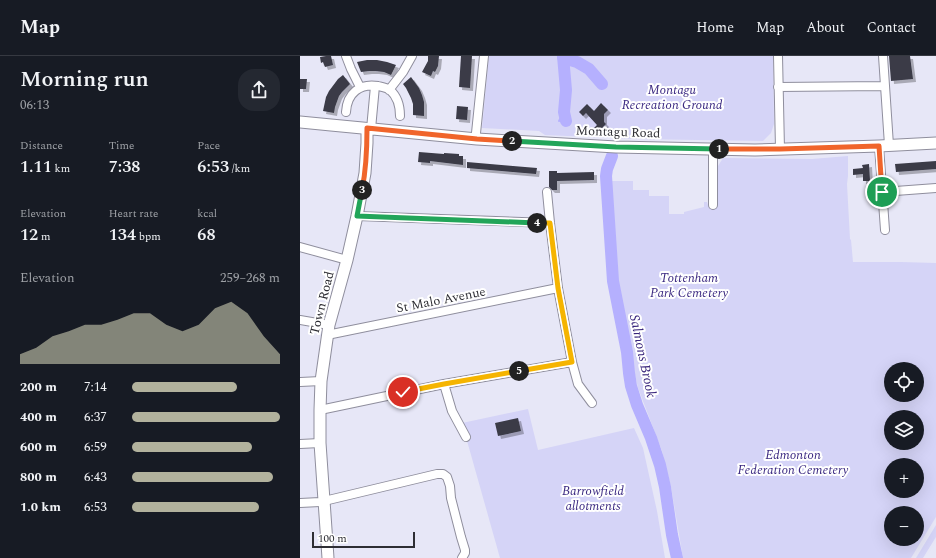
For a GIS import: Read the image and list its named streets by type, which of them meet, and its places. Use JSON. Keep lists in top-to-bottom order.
{
  "streets": {
    "main road": ["Montagu Road", "Town Road"],
    "street": ["St Malo Avenue"]
  },
  "crossings": [
    ["Montagu Road", "Town Road"],
    ["St Malo Avenue", "Town Road"]
  ],
  "water": ["Salmons Brook"],
  "parks": [
    "Montagu Recreation Ground",
    "Tottenham Park Cemetery",
    "Edmonton Federation Cemetery",
    "Barrowfield allotments"
  ],
  "scale_bar": "100 m",
  "page": {
    "header": "Map",
    "nav": [
      "Home",
      "Map",
      "About",
      "Contact"
    ],
    "heading": ["Morning run", "06:13"],
    "stats": [
      ["Distance", "1.11 km"],
      ["Time", "7:38"],
      ["Pace", "6:53 /km"],
      ["Elevation", "12 m"],
      ["Heart rate", "134 bpm"],
      ["kcal", "68"]
    ],
    "pins": [
      "2",
      "1",
      "3",
      "4",
      "5"
    ],
    "chart": ["Elevation", "259–268 m"],
    "map_buttons": ["+", "−"],
    "list": [
      {
        "name": "200 m",
        "note": "7:14"
      },
      {
        "name": "400 m",
        "note": "6:37"
      },
      {
        "name": "600 m",
        "note": "6:59"
      },
      {
        "name": "800 m",
        "note": "6:43"
      },
      {
        "name": "1.0 km",
        "note": "6:53"
      }
    ],
    "scale": "100 m"
  }
}
